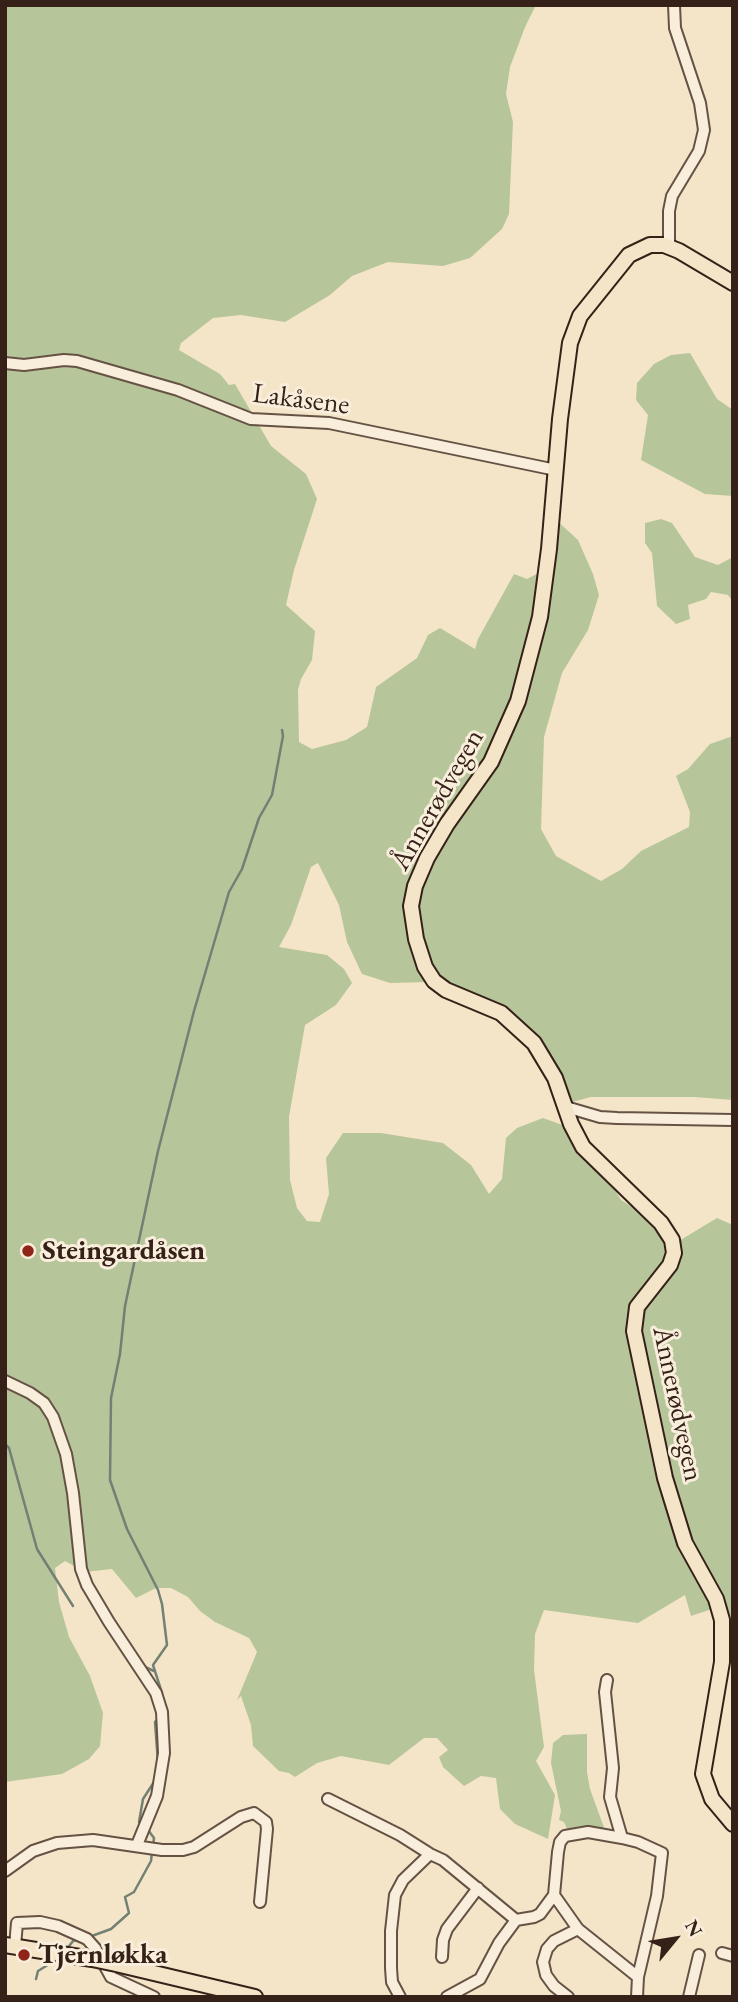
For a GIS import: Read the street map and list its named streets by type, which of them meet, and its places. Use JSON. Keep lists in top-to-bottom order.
{
  "streets": {
    "main road": ["Ånnerødvegen"],
    "street": ["Lakåsene"]
  },
  "crossings": [
    ["Lakåsene", "Ånnerødvegen"]
  ],
  "places": ["Steingardåsen", "Tjernløkka"],
  "north": "top right"
}
